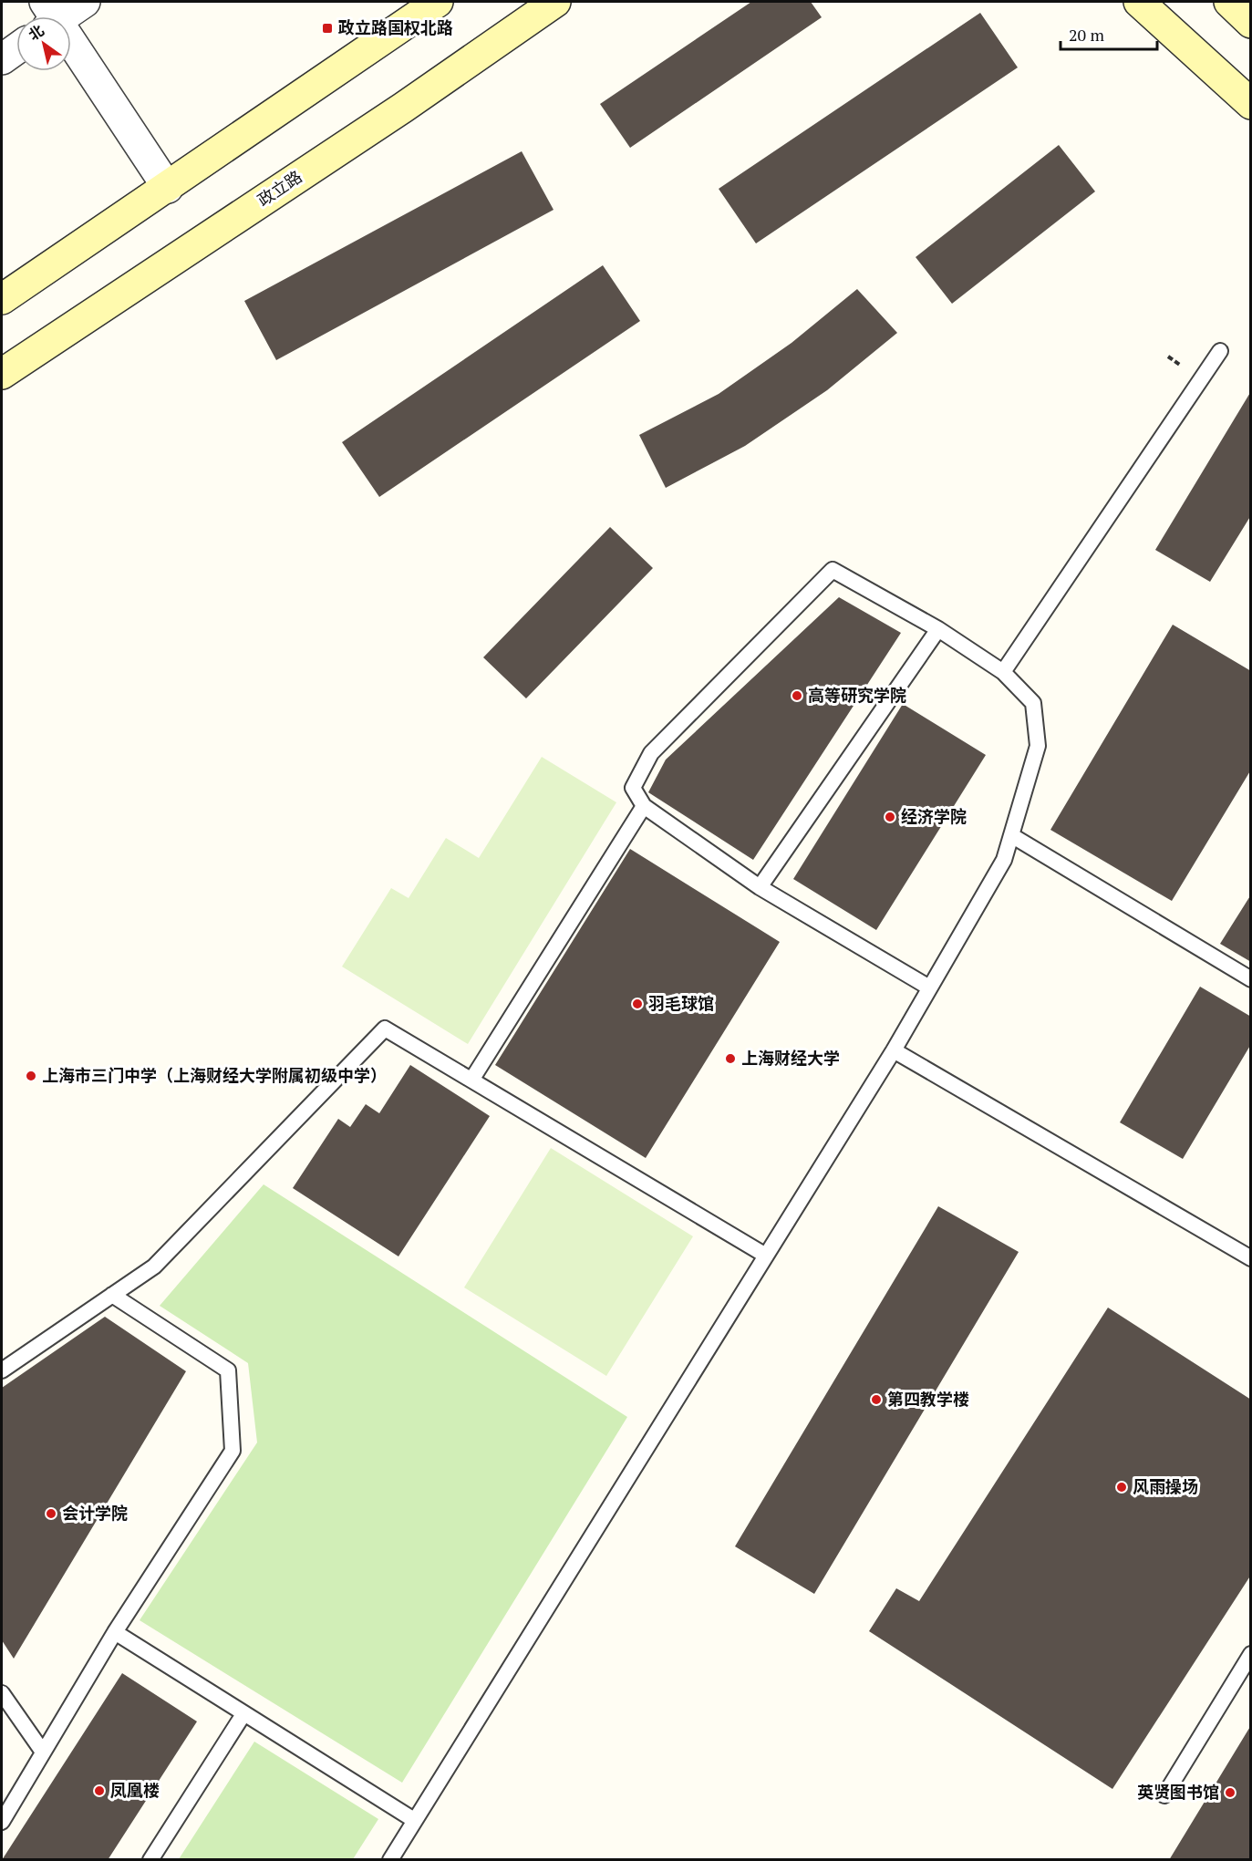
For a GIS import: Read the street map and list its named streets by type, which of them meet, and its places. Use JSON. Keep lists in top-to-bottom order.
{
  "streets": {
    "main road": ["政立路"]
  },
  "places": {
    "transit": ["政立路国权北路"],
    "other": [
      "高等研究学院",
      "经济学院",
      "羽毛球馆",
      "上海财经大学",
      "上海市三门中学（上海财经大学附属初级中学）",
      "第四教学楼",
      "风雨操场",
      "会计学院",
      "凤凰楼",
      "英贤图书馆"
    ]
  },
  "scale_bar": "20 m",
  "north": "top left"
}
